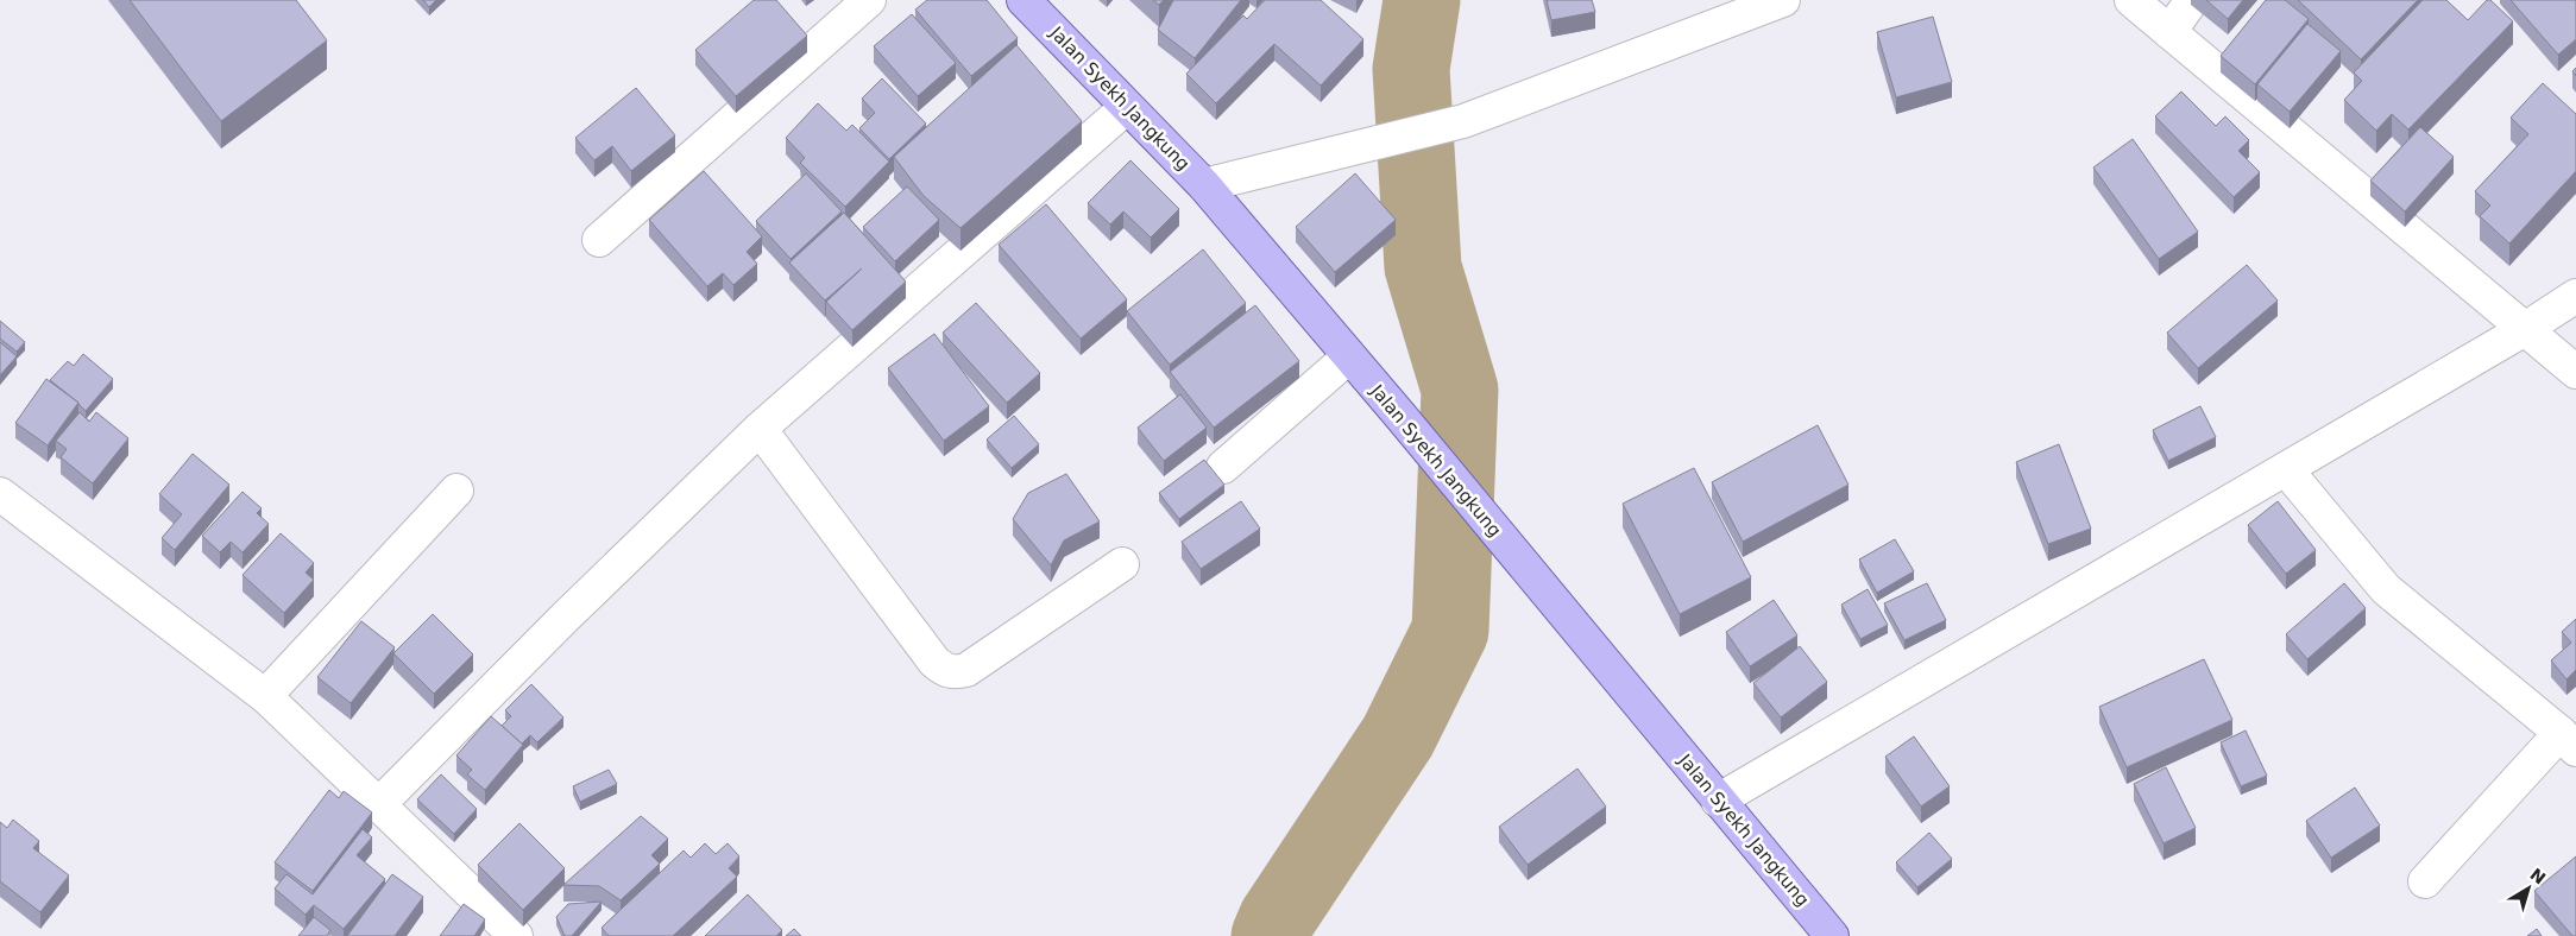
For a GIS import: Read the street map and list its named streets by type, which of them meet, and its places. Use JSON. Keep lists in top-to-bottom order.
{
  "streets": {
    "main road": ["Jalan Syekh Jangkung"]
  },
  "north": "top right"
}
